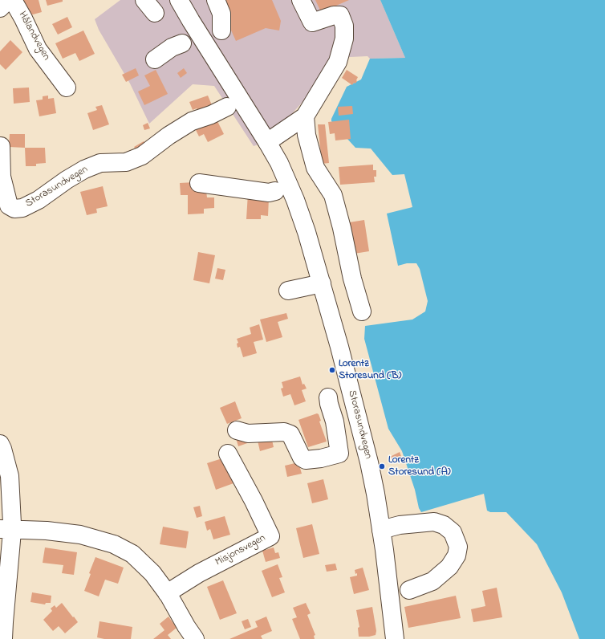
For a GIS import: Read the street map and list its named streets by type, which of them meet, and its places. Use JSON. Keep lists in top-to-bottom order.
{
  "streets": {
    "main road": ["Hålandvegen", "Storasundvegen", "Misjonsvegen"]
  },
  "places": ["Lorentz Storesund (B)", "Lorentz Storesund (A)"]
}
